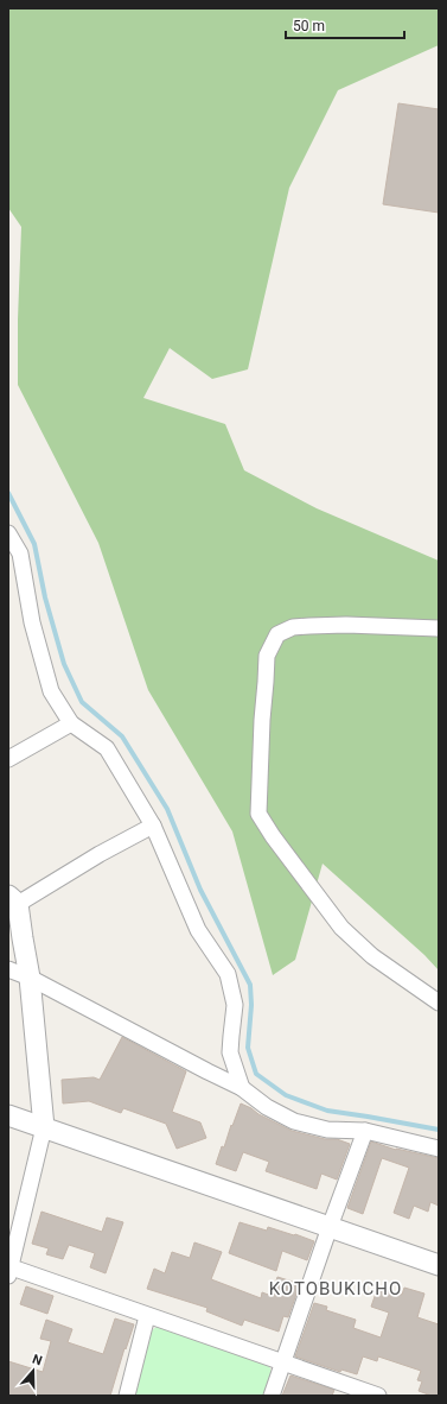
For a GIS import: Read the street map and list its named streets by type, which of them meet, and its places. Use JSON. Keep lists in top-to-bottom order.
{
  "districts": ["KOTOBUKICHO"],
  "scale_bar": "50 m",
  "north": "top"
}
